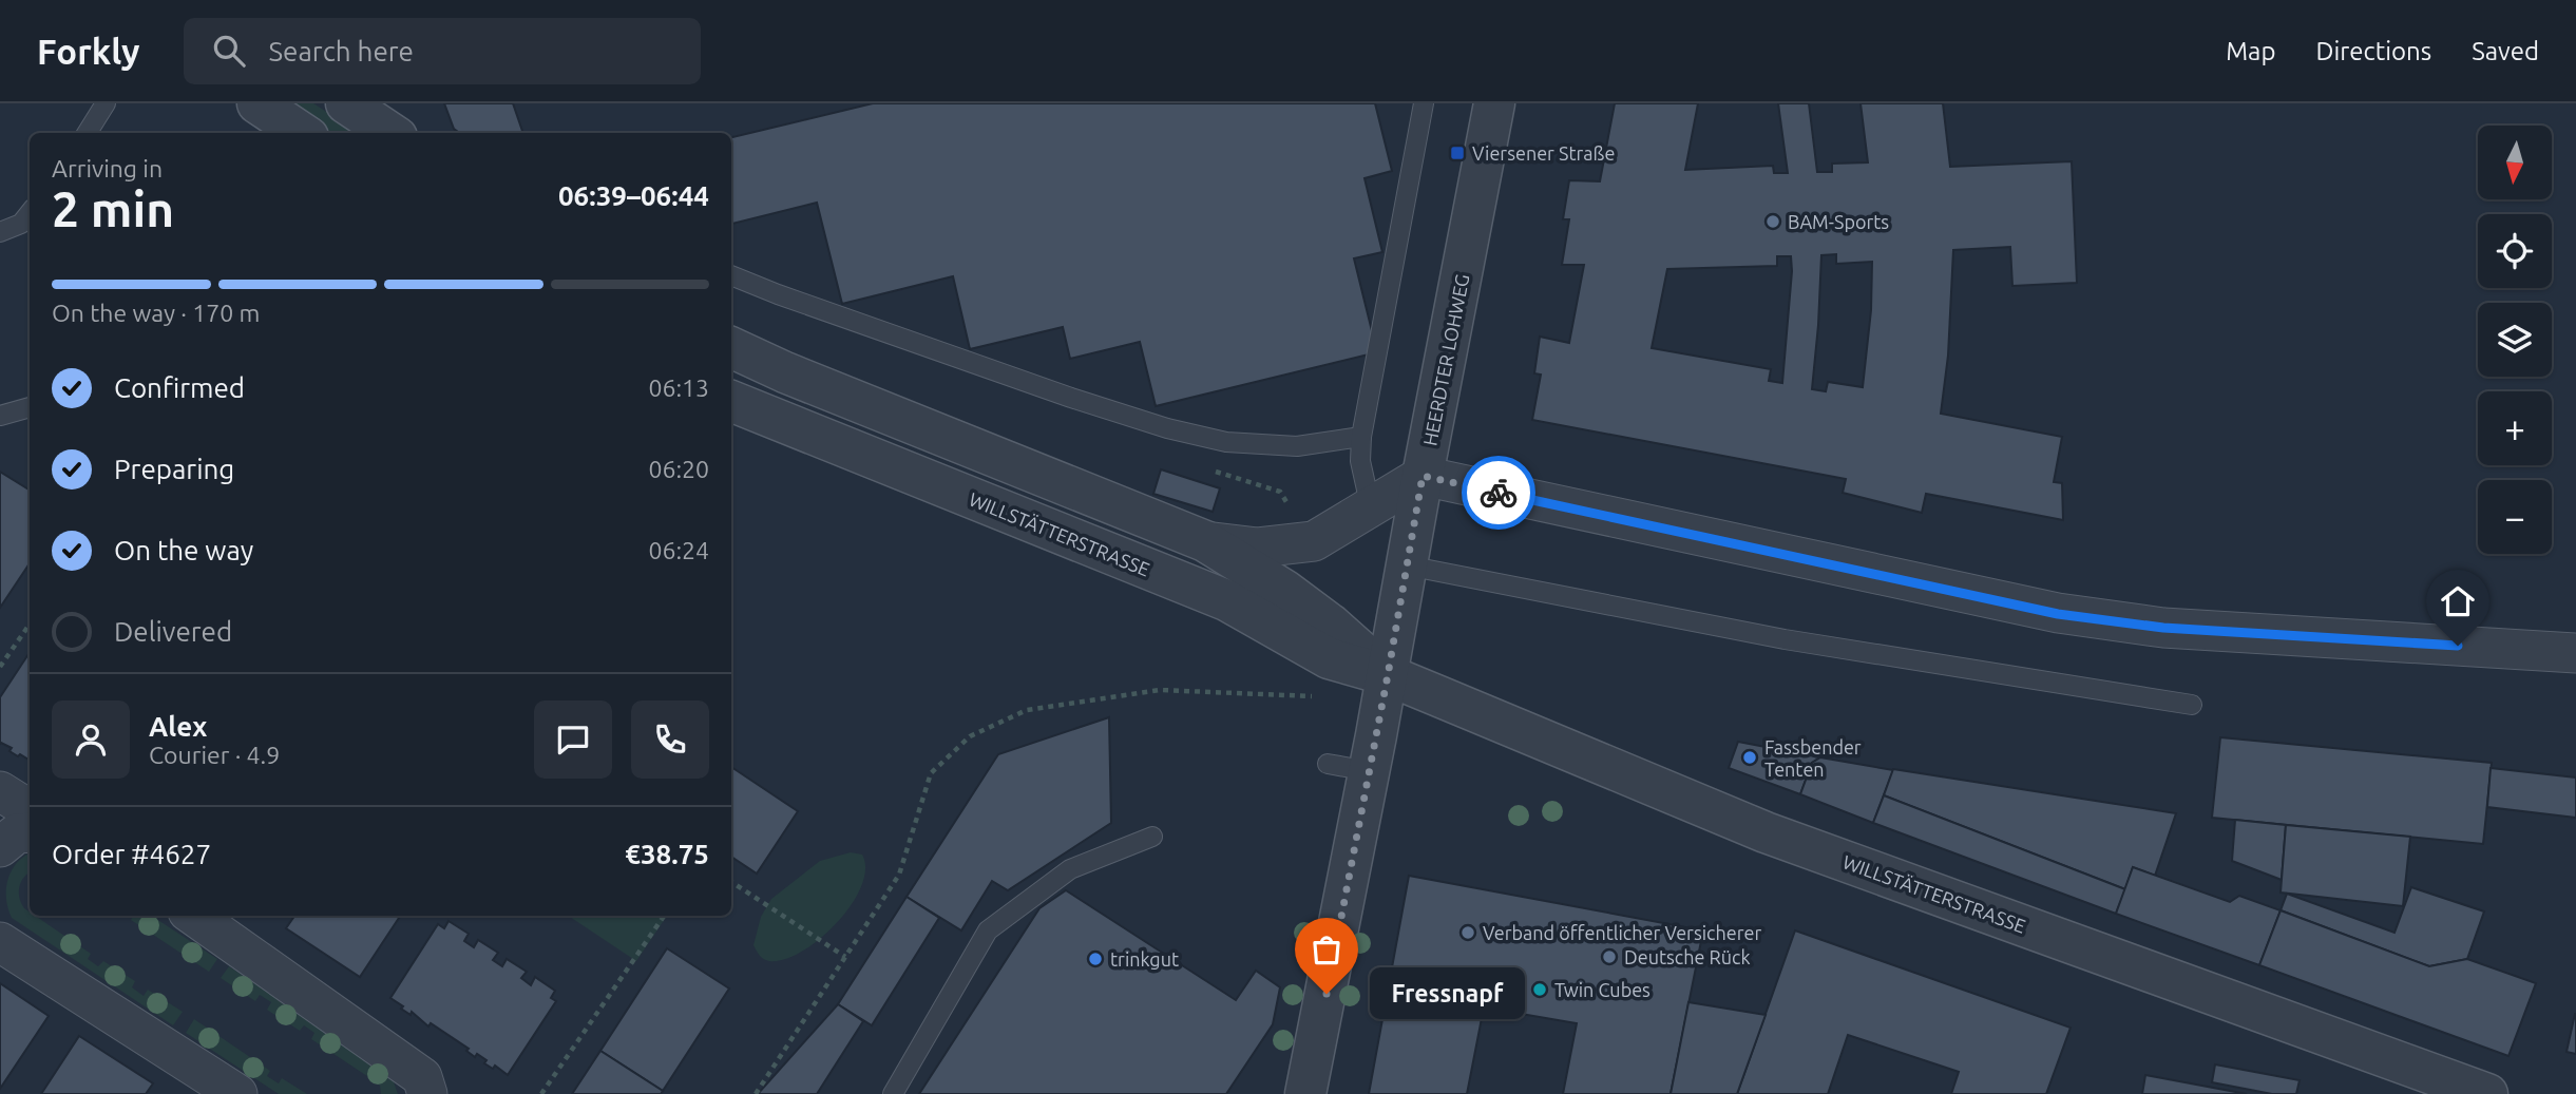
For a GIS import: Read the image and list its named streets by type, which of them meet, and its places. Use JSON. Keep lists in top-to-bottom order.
{
  "streets": {
    "street": ["HEERDTER LOHWEG", "WILLSTÄTTERSTRASSE"]
  },
  "crossings": [
    ["HEERDTER LOHWEG", "WILLSTÄTTERSTRASSE"]
  ],
  "places": {
    "transit": ["Viersener Straße"],
    "other": [
      "BAM-Sports",
      "Fassbender Tenten",
      "Verband öffentlicher Versicherer",
      "Deutsche Rück",
      "trinkgut",
      "Twin Cubes",
      "Fressnapf"
    ]
  },
  "north": "bottom",
  "page": {
    "header": "Forkly",
    "search": "Search here",
    "nav": ["Map", "Directions", "Saved"],
    "map_buttons": ["+", "−"],
    "heading": ["2 min", "Arriving in", "06:39–06:44"],
    "panel": [
      "Alex",
      "Courier · 4.9",
      "Order #4627",
      "€38.75"
    ],
    "bar": "On the way · 170 m",
    "list": [
      ["Confirmed", "06:13"],
      ["Preparing", "06:20"],
      ["On the way", "06:24"],
      "Delivered"
    ],
    "bubble": "Fressnapf"
  }
}
